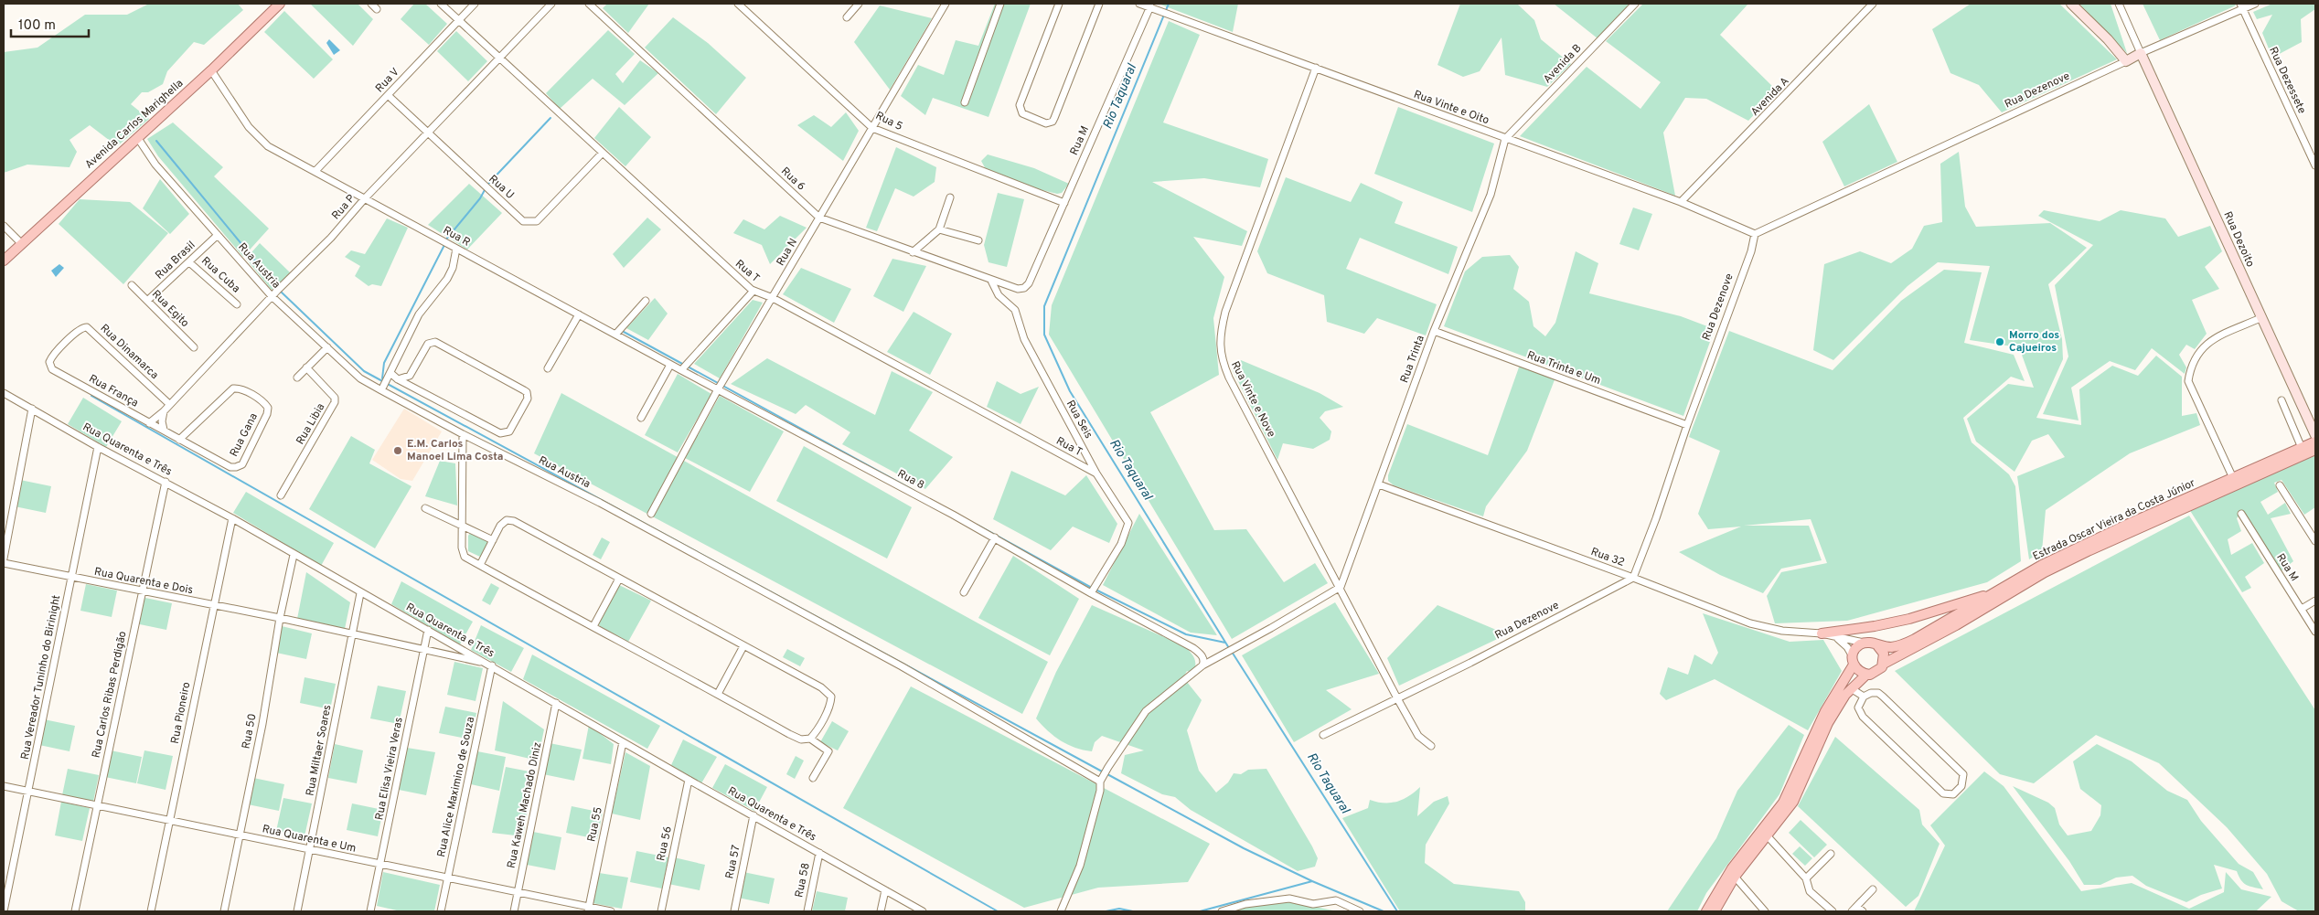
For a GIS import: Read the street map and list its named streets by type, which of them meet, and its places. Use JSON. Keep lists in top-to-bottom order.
{
  "streets": {
    "main road": [
      "Rua Dezenove",
      "Avenida Carlos Marighella",
      "Rua Dezoito",
      "Estrada Oscar Vieira da Costa Júnior"
    ],
    "street": [
      "Avenida B",
      "Rua V",
      "Rua Dezessete",
      "Avenida A",
      "Rua Vinte e Oito",
      "Rua 5",
      "Rua M",
      "Rua 6",
      "Rua U",
      "Rua P",
      "Rua R",
      "Rua N",
      "Rua Brasil",
      "Rua Austria",
      "Rua T",
      "Rua Cuba",
      "Rua Egito",
      "Rua Dinamarca",
      "Rua Trinta",
      "Rua Trinta e Um",
      "Rua França",
      "Rua Vinte e Nove",
      "Rua Seis",
      "Rua Libia",
      "Rua Gana",
      "Rua Quarenta e Três",
      "Rua 8",
      "Rua 32",
      "Rua Quarenta e Dois",
      "Rua Vereador Tuninho do Birinight",
      "Rua Carlos Ribas Perdigão",
      "Rua Pioneiro",
      "Rua 50",
      "Rua Miltaer Soares",
      "Rua Elisa Vieira Veras",
      "Rua Alice Maximino de Souza",
      "Rua Kaweh Machado Diniz",
      "Rua 55",
      "Rua Quarenta e Um",
      "Rua 56",
      "Rua 57",
      "Rua 58"
    ]
  },
  "crossings": [
    ["Avenida B", "Rua Vinte e Oito"],
    ["Avenida B", "Rua Trinta"],
    ["Rua V", "Rua U"],
    ["Rua V", "Rua R"],
    ["Rua V", "Rua T"],
    ["Rua Dezessete", "Rua Dezenove"],
    ["Rua Dezenove", "Rua Vinte e Oito"],
    ["Rua Dezenove", "Rua Dezoito"],
    ["Rua Dezenove", "Rua Trinta e Um"],
    ["Rua Dezenove", "Rua Vinte e Nove"],
    ["Rua Dezenove", "Rua 32"],
    ["Avenida A", "Rua Vinte e Oito"],
    ["Rua Vinte e Oito", "Rua M"],
    ["Rua Vinte e Oito", "Rua Trinta"],
    ["Rua Vinte e Oito", "Rua Vinte e Nove"],
    ["Rua 5", "Rua M"],
    ["Rua 5", "Rua N"],
    ["Avenida Carlos Marighella", "Rua R"],
    ["Avenida Carlos Marighella", "Rua Austria"],
    ["Rua M", "Rua 6"],
    ["Rua 6", "Rua N"],
    ["Rua 6", "Rua Seis"],
    ["Rua U", "Rua P"],
    ["Rua U", "Rua T"],
    ["Rua P", "Rua R"],
    ["Rua P", "Rua Austria"],
    ["Rua P", "Rua T"],
    ["Rua P", "Rua Dinamarca"],
    ["Rua P", "Rua França"],
    ["Rua R", "Rua N"],
    ["Rua R", "Rua 8"],
    ["Rua N", "Rua T"],
    ["Rua N", "Rua 8"],
    ["Rua Brasil", "Rua Austria"],
    ["Rua Brasil", "Rua Cuba"],
    ["Rua Brasil", "Rua Egito"],
    ["Rua T", "Rua Seis"],
    ["Rua Dinamarca", "Rua França"],
    ["Rua Trinta", "Rua Trinta e Um"],
    ["Rua Trinta", "Rua Vinte e Nove"],
    ["Rua Trinta", "Rua 32"],
    ["Rua França", "Rua Gana"],
    ["Rua Seis", "Rua 8"],
    ["Rua Quarenta e Três", "Rua Vereador Tuninho do Birinight"],
    ["Rua Quarenta e Três", "Rua Carlos Ribas Perdigão"],
    ["Rua Quarenta e Três", "Rua Pioneiro"],
    ["Rua Quarenta e Três", "Rua 50"],
    ["Rua Quarenta e Três", "Rua Miltaer Soares"],
    ["Rua Quarenta e Três", "Rua Elisa Vieira Veras"],
    ["Rua Quarenta e Três", "Rua Alice Maximino de Souza"],
    ["Rua Quarenta e Três", "Rua Kaweh Machado Diniz"],
    ["Rua Quarenta e Três", "Rua 55"],
    ["Rua Quarenta e Três", "Rua 56"],
    ["Rua Quarenta e Três", "Rua 57"],
    ["Rua Quarenta e Três", "Rua 58"],
    ["Estrada Oscar Vieira da Costa Júnior", "Rua 32"],
    ["Rua Quarenta e Dois", "Rua Vereador Tuninho do Birinight"],
    ["Rua Quarenta e Dois", "Rua Carlos Ribas Perdigão"],
    ["Rua Quarenta e Dois", "Rua Pioneiro"],
    ["Rua Quarenta e Dois", "Rua 50"],
    ["Rua Quarenta e Dois", "Rua Miltaer Soares"],
    ["Rua Vereador Tuninho do Birinight", "Rua Quarenta e Um"],
    ["Rua Carlos Ribas Perdigão", "Rua Quarenta e Um"],
    ["Rua Pioneiro", "Rua Quarenta e Um"],
    ["Rua 50", "Rua Quarenta e Um"],
    ["Rua Miltaer Soares", "Rua Quarenta e Um"],
    ["Rua Elisa Vieira Veras", "Rua Quarenta e Um"],
    ["Rua Alice Maximino de Souza", "Rua Quarenta e Um"],
    ["Rua Kaweh Machado Diniz", "Rua Quarenta e Um"],
    ["Rua 55", "Rua Quarenta e Um"]
  ],
  "water": ["Rio Taquaral"],
  "places": ["Morro dos Cajueiros", "E.M. Carlos Manoel Lima Costa"],
  "scale_bar": "100 m"
}
